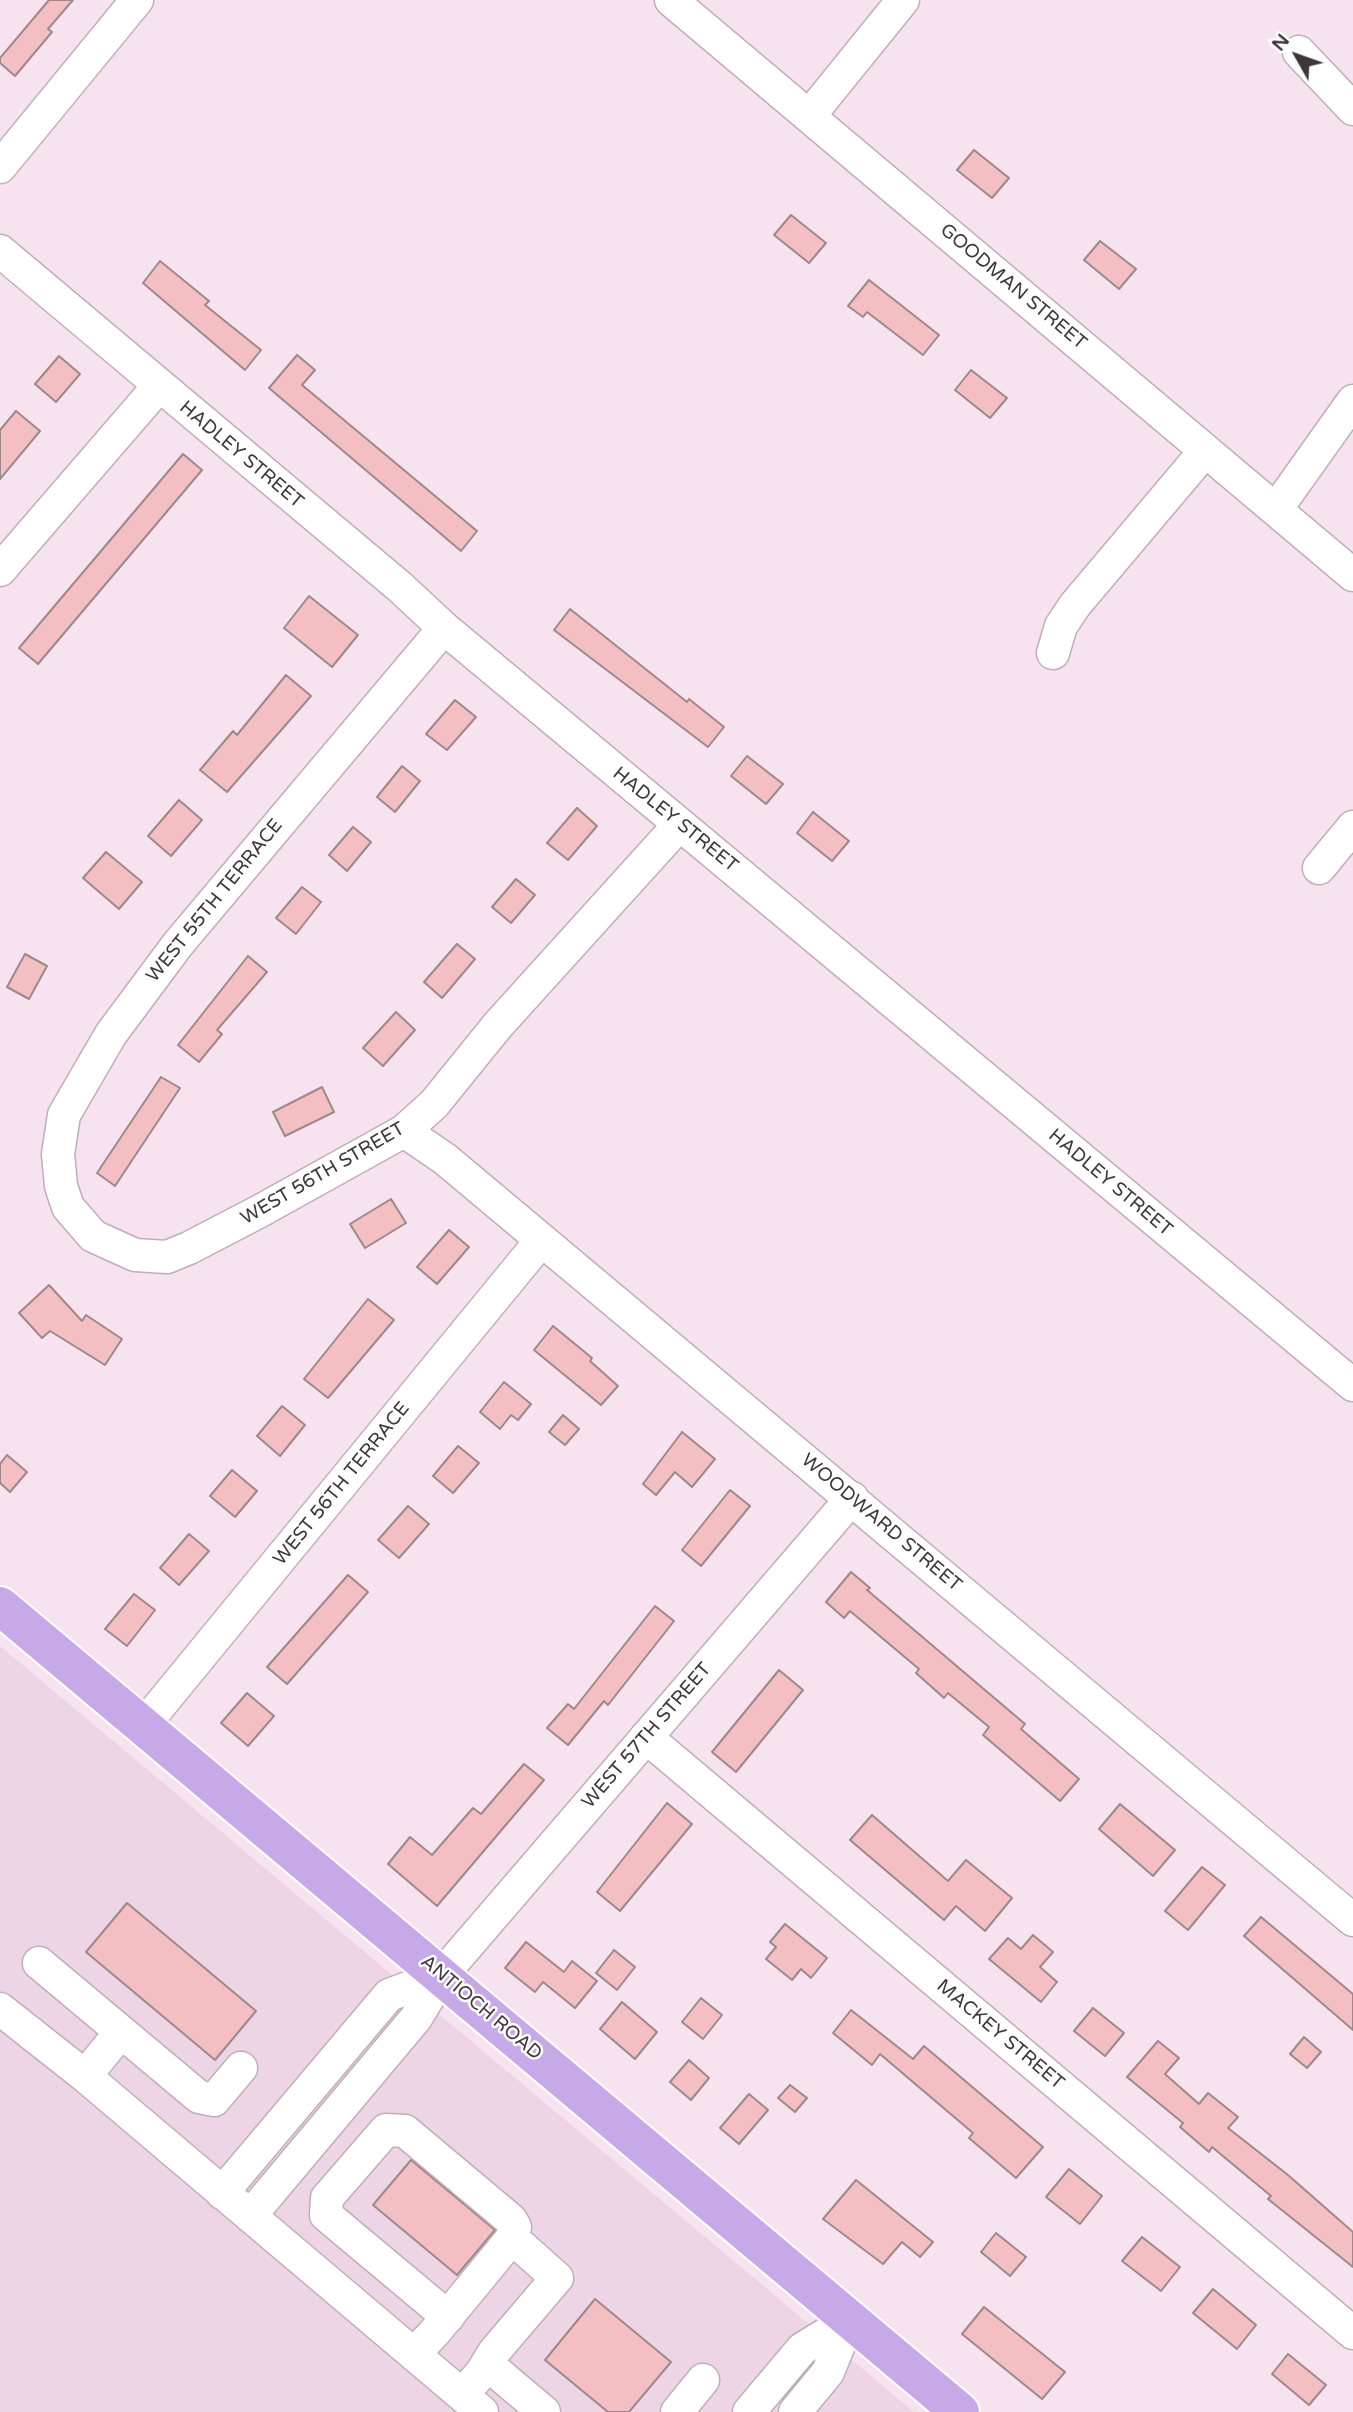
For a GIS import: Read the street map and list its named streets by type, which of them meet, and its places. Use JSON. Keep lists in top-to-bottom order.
{
  "streets": {
    "main road": ["ANTIOCH ROAD"],
    "street": [
      "GOODMAN STREET",
      "HADLEY STREET",
      "WEST 55TH TERRACE",
      "WEST 56TH STREET",
      "WEST 56TH TERRACE",
      "WOODWARD STREET",
      "WEST 57TH STREET",
      "MACKEY STREET"
    ]
  },
  "crossings": [
    ["HADLEY STREET", "WEST 55TH TERRACE"],
    ["HADLEY STREET", "WEST 56TH STREET"],
    ["WEST 55TH TERRACE", "WEST 56TH STREET"],
    ["WEST 56TH STREET", "WOODWARD STREET"],
    ["WEST 56TH TERRACE", "WOODWARD STREET"],
    ["WEST 56TH TERRACE", "ANTIOCH ROAD"],
    ["WOODWARD STREET", "WEST 57TH STREET"],
    ["WEST 57TH STREET", "ANTIOCH ROAD"],
    ["WEST 57TH STREET", "MACKEY STREET"]
  ],
  "north": "top left"
}
